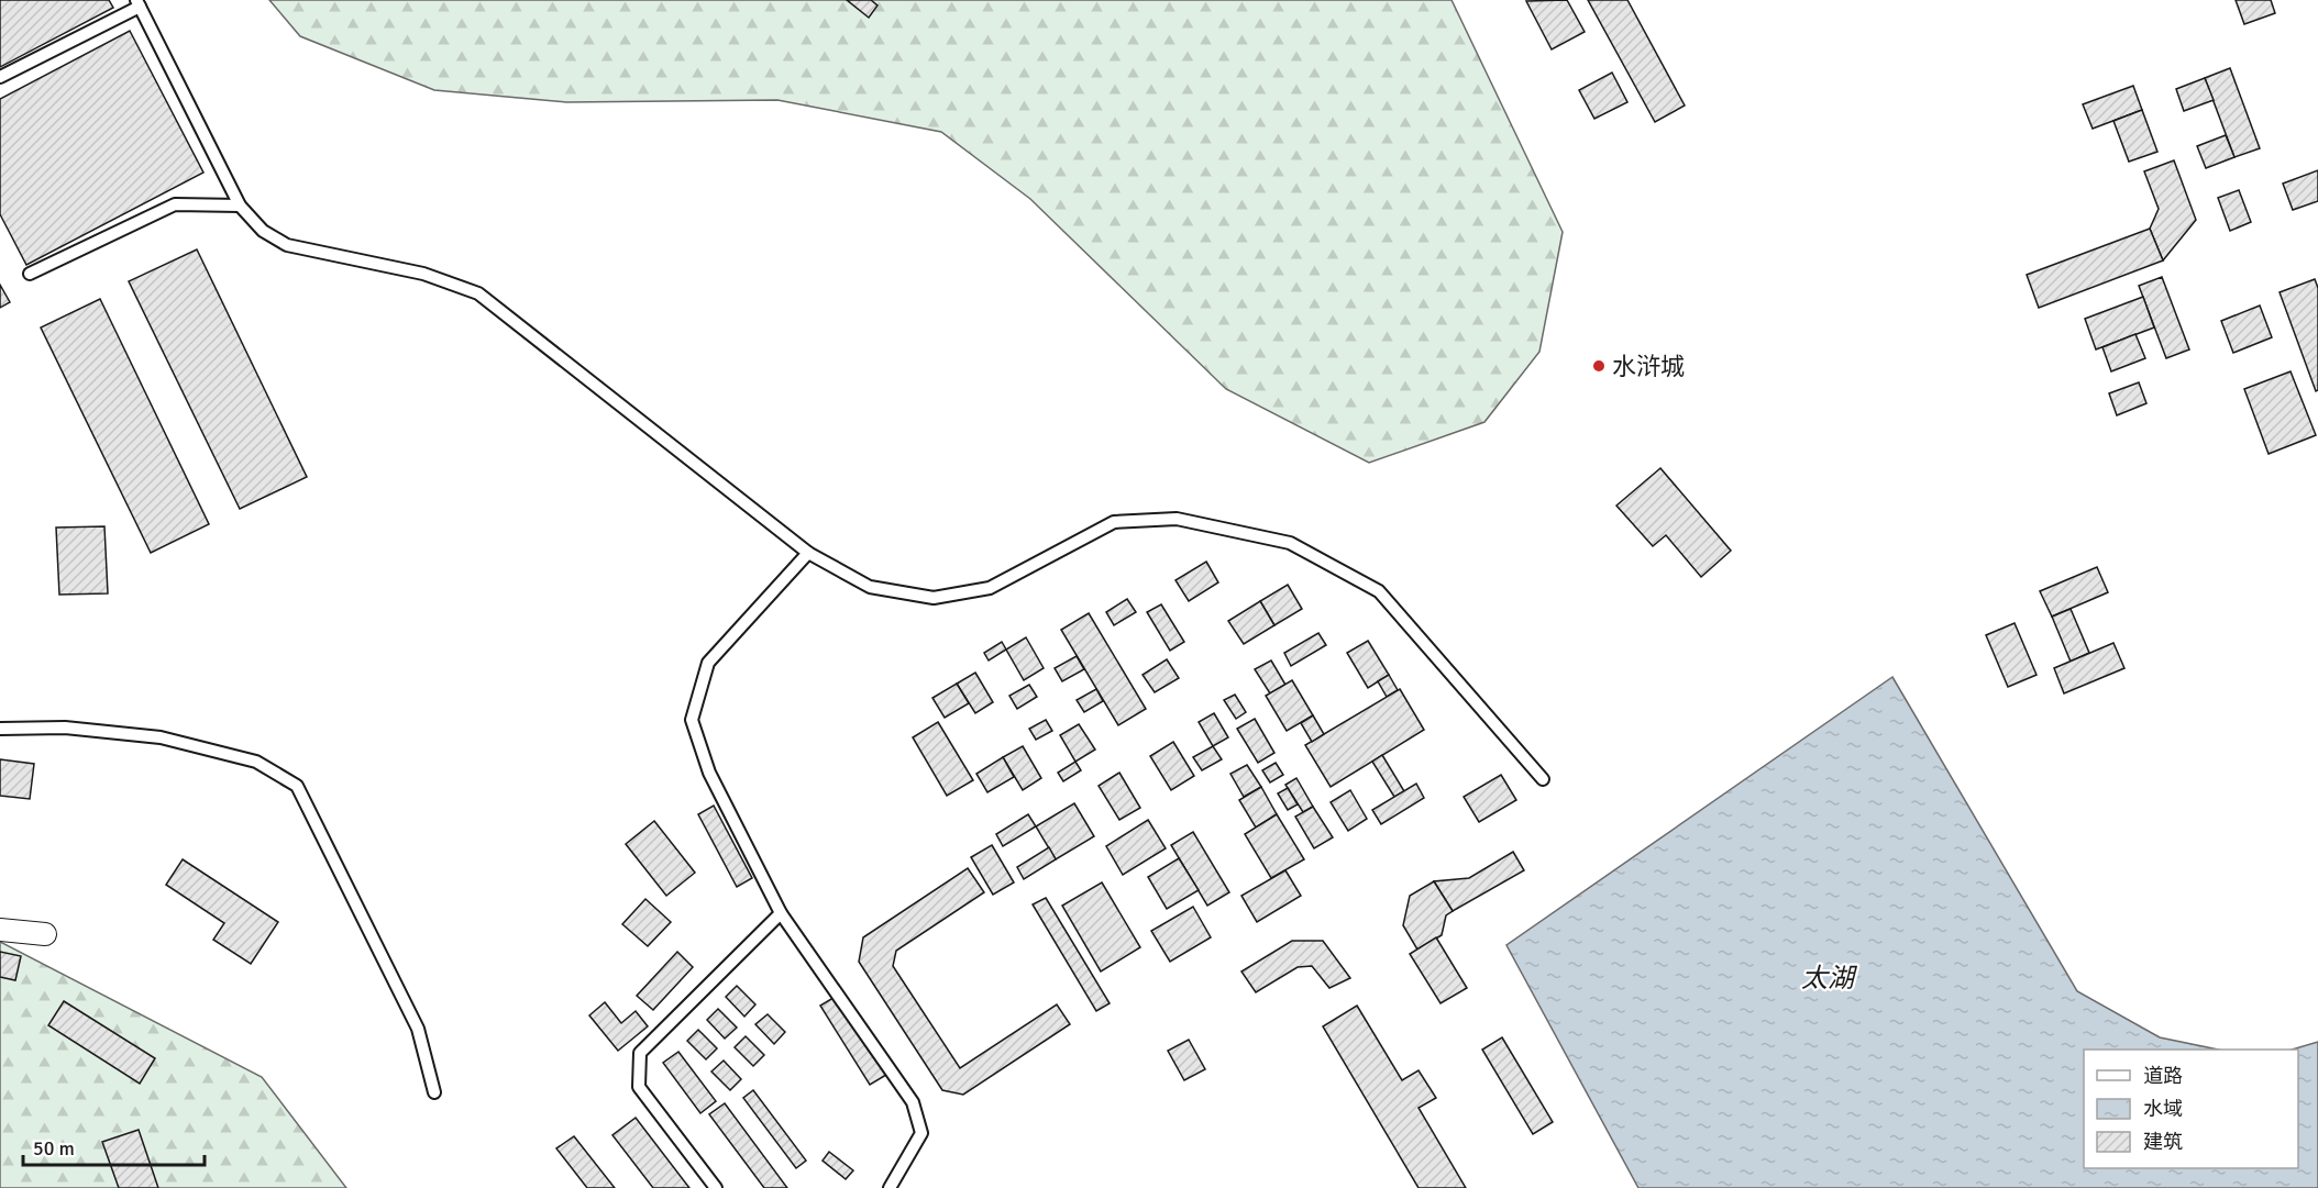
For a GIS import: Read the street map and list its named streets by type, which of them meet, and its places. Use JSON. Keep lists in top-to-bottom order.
{
  "water": ["太湖"],
  "places": ["水浒城"],
  "legend": ["道路", "水域", "建筑"],
  "scale_bar": "50 m"
}
